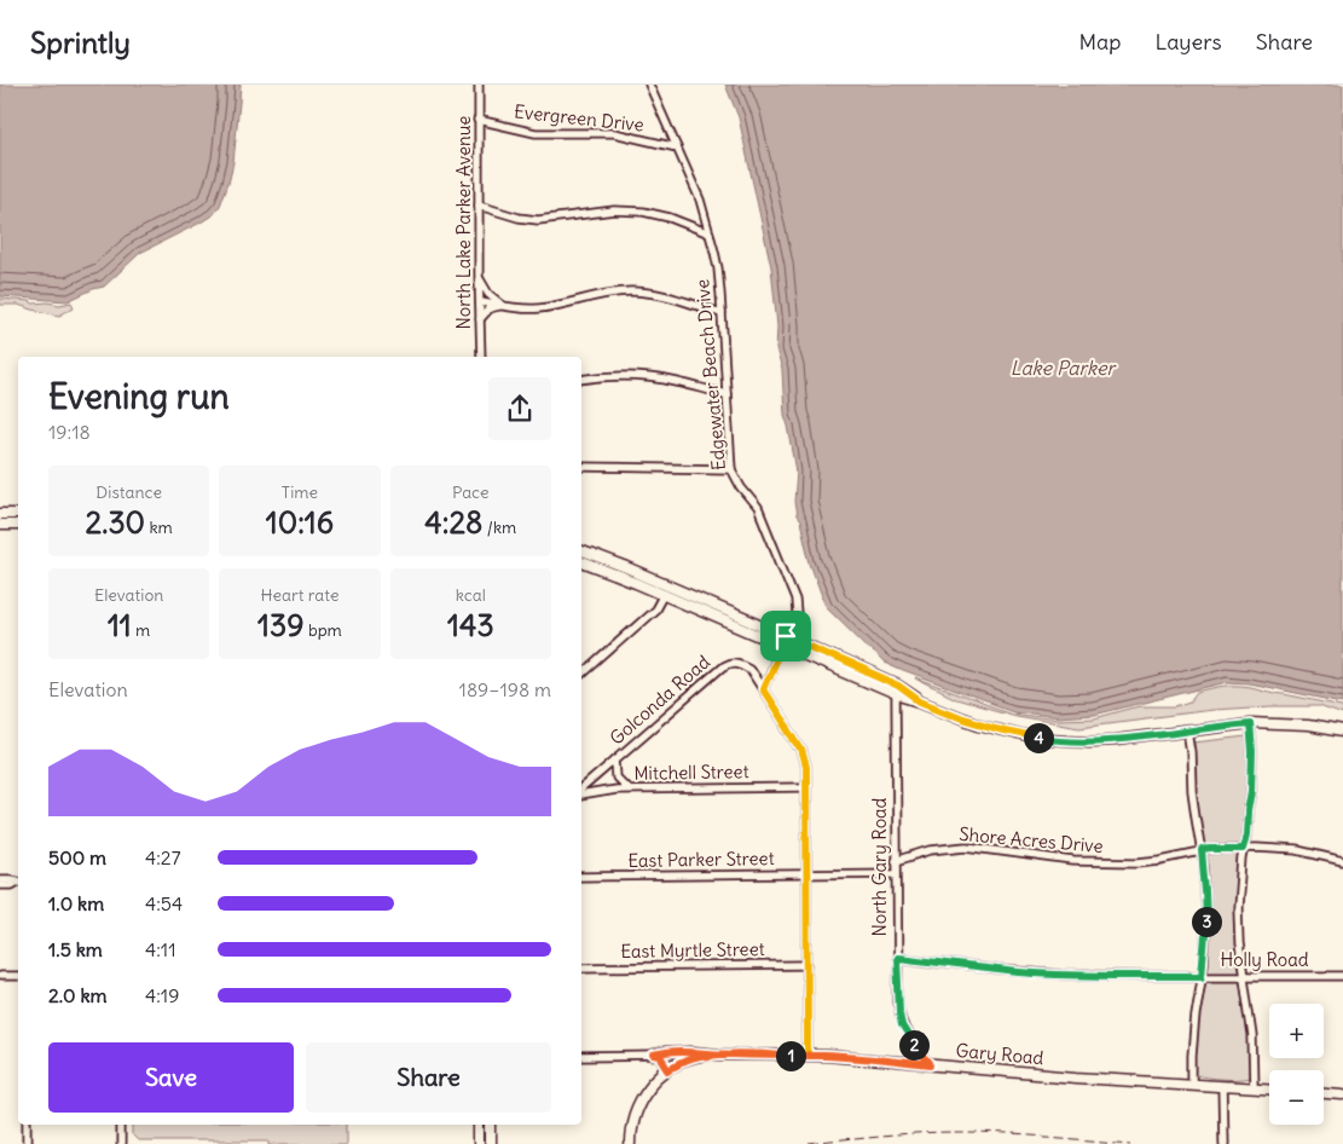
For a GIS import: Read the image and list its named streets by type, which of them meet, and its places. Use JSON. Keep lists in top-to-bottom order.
{
  "streets": {
    "main road": ["Gary Road"],
    "street": [
      "Evergreen Drive",
      "North Lake Parker Avenue",
      "Edgewater Beach Drive",
      "Golconda Road",
      "Mitchell Street",
      "Shore Acres Drive",
      "East Parker Street",
      "North Gary Road",
      "East Myrtle Street",
      "Holly Road"
    ]
  },
  "crossings": [
    ["Evergreen Drive", "North Lake Parker Avenue"],
    ["Evergreen Drive", "Edgewater Beach Drive"],
    ["Edgewater Beach Drive", "Golconda Road"],
    ["Shore Acres Drive", "North Gary Road"],
    ["East Parker Street", "North Gary Road"],
    ["North Gary Road", "Holly Road"],
    ["North Gary Road", "Gary Road"]
  ],
  "water": ["Lake Parker"],
  "page": {
    "header": "Sprintly",
    "nav": ["Map", "Layers", "Share"],
    "heading": ["Evening run", "19:18"],
    "stats": [
      ["Distance", "2.30 km"],
      ["Time", "10:16"],
      ["Pace", "4:28 /km"],
      ["Elevation", "11 m"],
      ["Heart rate", "139 bpm"],
      ["kcal", "143"]
    ],
    "chart": ["Elevation", "189–198 m"],
    "pins": [
      "4",
      "3",
      "2",
      "1"
    ],
    "list": [
      {
        "name": "500 m",
        "note": "4:27"
      },
      {
        "name": "1.0 km",
        "note": "4:54"
      },
      {
        "name": "1.5 km",
        "note": "4:11"
      },
      {
        "name": "2.0 km",
        "note": "4:19"
      }
    ],
    "map_buttons": ["+", "−"],
    "buttons": ["Save", "Share"]
  }
}
